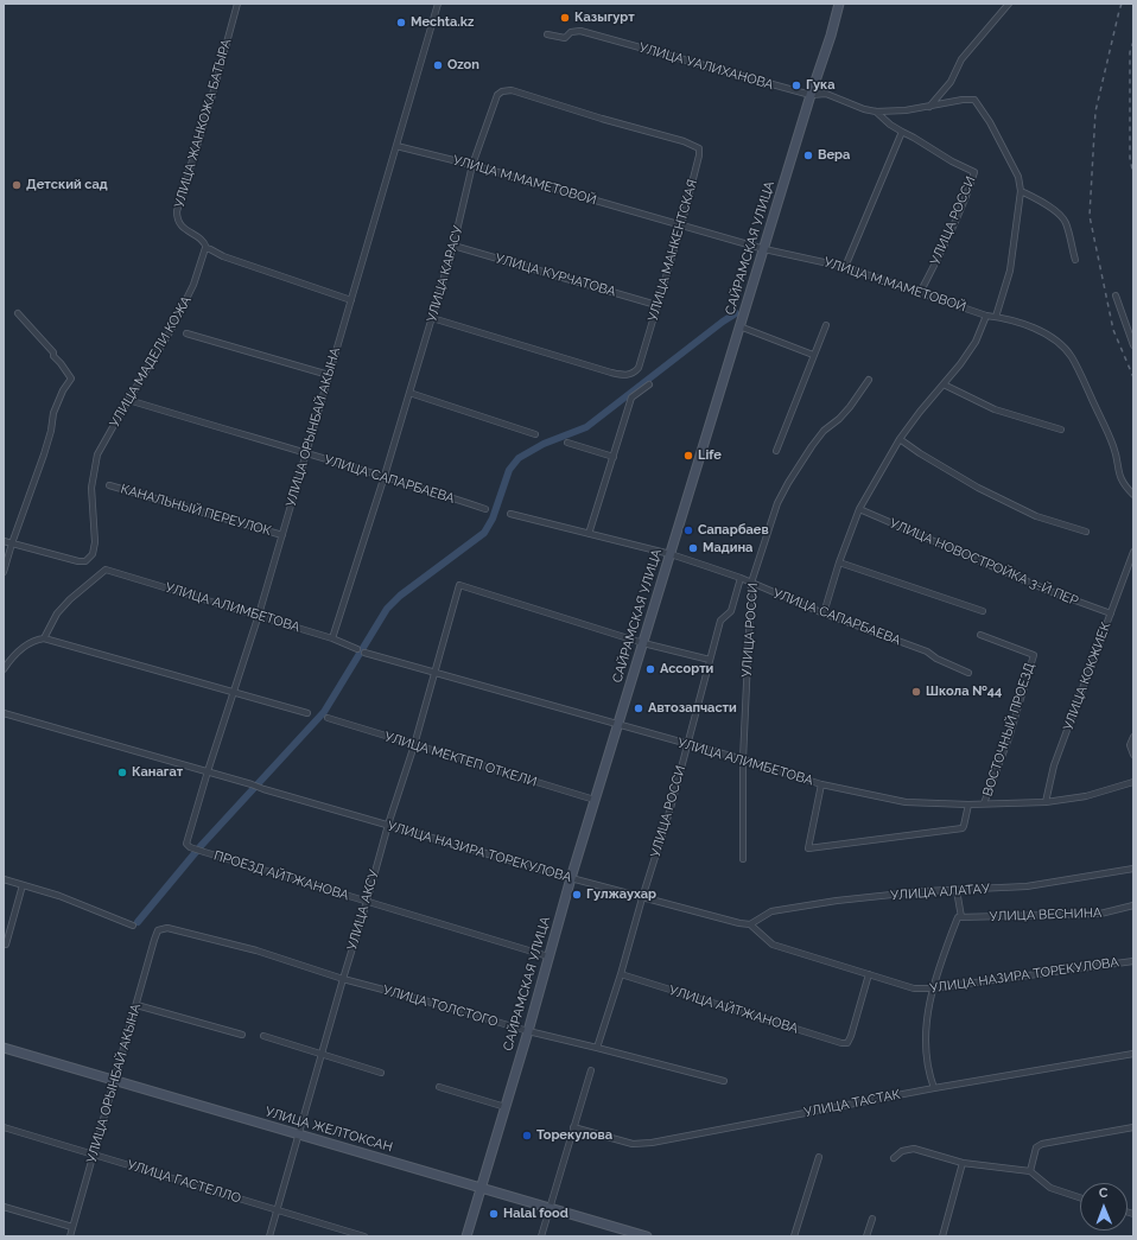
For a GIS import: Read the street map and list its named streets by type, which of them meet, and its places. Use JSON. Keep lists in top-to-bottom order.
{
  "streets": {
    "main road": ["САЙРАМСКАЯ УЛИЦА", "УЛИЦА ЖЕЛТОКСАН"],
    "street": [
      "УЛИЦА УАЛИХАНОВА",
      "УЛИЦА ЖАНКОЖА БАТЫРА",
      "УЛИЦА М.МАМЕТОВОЙ",
      "УЛИЦА РОССИ",
      "УЛИЦА МАНКЕНТСКАЯ",
      "УЛИЦА КАРАСУ",
      "УЛИЦА КУРЧАТОВА",
      "УЛИЦА МАДЕЛИ КОЖА",
      "УЛИЦА ОРЫНБАЙ АКЫНА",
      "УЛИЦА САПАРБАЕВА",
      "КАНАЛЬНЫЙ ПЕРЕУЛОК",
      "УЛИЦА НОВОСТРОЙКА 3-Й ПЕР",
      "УЛИЦА АЛИМБЕТОВА",
      "УЛИЦА КОКЖИЕК",
      "ВОСТОЧНЫЙ ПРОЕЗД",
      "УЛИЦА МЕКТЕП ОТКЕЛИ",
      "УЛИЦА НАЗИРА ТОРЕКУЛОВА",
      "ПРОЕЗД АЙТЖАНОВА",
      "УЛИЦА АЛАТАУ",
      "УЛИЦА АКСУ",
      "УЛИЦА ВЕСНИНА",
      "УЛИЦА ТОЛСТОГО",
      "УЛИЦА АЙТЖАНОВА",
      "УЛИЦА ТАСТАК",
      "УЛИЦА ГАСТЕЛЛО"
    ]
  },
  "crossings": [
    ["УЛИЦА УАЛИХАНОВА", "УЛИЦА М.МАМЕТОВОЙ"],
    ["УЛИЦА УАЛИХАНОВА", "УЛИЦА РОССИ"],
    ["УЛИЦА УАЛИХАНОВА", "САЙРАМСКАЯ УЛИЦА"],
    ["УЛИЦА ЖАНКОЖА БАТЫРА", "УЛИЦА МАДЕЛИ КОЖА"],
    ["УЛИЦА М.МАМЕТОВОЙ", "УЛИЦА РОССИ"],
    ["УЛИЦА М.МАМЕТОВОЙ", "САЙРАМСКАЯ УЛИЦА"],
    ["УЛИЦА М.МАМЕТОВОЙ", "УЛИЦА МАНКЕНТСКАЯ"],
    ["УЛИЦА М.МАМЕТОВОЙ", "УЛИЦА КАРАСУ"],
    ["УЛИЦА М.МАМЕТОВОЙ", "УЛИЦА ОРЫНБАЙ АКЫНА"],
    ["УЛИЦА РОССИ", "УЛИЦА САПАРБАЕВА"],
    ["УЛИЦА РОССИ", "УЛИЦА АЛИМБЕТОВА"],
    ["УЛИЦА РОССИ", "УЛИЦА НАЗИРА ТОРЕКУЛОВА"],
    ["УЛИЦА РОССИ", "УЛИЦА ТОЛСТОГО"],
    ["УЛИЦА РОССИ", "УЛИЦА АЙТЖАНОВА"],
    ["САЙРАМСКАЯ УЛИЦА", "УЛИЦА САПАРБАЕВА"],
    ["САЙРАМСКАЯ УЛИЦА", "УЛИЦА АЛИМБЕТОВА"],
    ["САЙРАМСКАЯ УЛИЦА", "УЛИЦА МЕКТЕП ОТКЕЛИ"],
    ["САЙРАМСКАЯ УЛИЦА", "УЛИЦА НАЗИРА ТОРЕКУЛОВА"],
    ["САЙРАМСКАЯ УЛИЦА", "ПРОЕЗД АЙТЖАНОВА"],
    ["САЙРАМСКАЯ УЛИЦА", "УЛИЦА АКСУ"],
    ["САЙРАМСКАЯ УЛИЦА", "УЛИЦА ТОЛСТОГО"],
    ["САЙРАМСКАЯ УЛИЦА", "УЛИЦА ЖЕЛТОКСАН"],
    ["УЛИЦА МАНКЕНТСКАЯ", "УЛИЦА КАРАСУ"],
    ["УЛИЦА МАНКЕНТСКАЯ", "УЛИЦА КУРЧАТОВА"],
    ["УЛИЦА КАРАСУ", "УЛИЦА КУРЧАТОВА"],
    ["УЛИЦА КАРАСУ", "УЛИЦА САПАРБАЕВА"],
    ["УЛИЦА КАРАСУ", "УЛИЦА АЛИМБЕТОВА"],
    ["УЛИЦА МАДЕЛИ КОЖА", "УЛИЦА САПАРБАЕВА"],
    ["УЛИЦА ОРЫНБАЙ АКЫНА", "УЛИЦА САПАРБАЕВА"],
    ["УЛИЦА ОРЫНБАЙ АКЫНА", "КАНАЛЬНЫЙ ПЕРЕУЛОК"],
    ["УЛИЦА ОРЫНБАЙ АКЫНА", "УЛИЦА АЛИМБЕТОВА"],
    ["УЛИЦА ОРЫНБАЙ АКЫНА", "УЛИЦА НАЗИРА ТОРЕКУЛОВА"],
    ["УЛИЦА ОРЫНБАЙ АКЫНА", "ПРОЕЗД АЙТЖАНОВА"],
    ["УЛИЦА ОРЫНБАЙ АКЫНА", "УЛИЦА ТОЛСТОГО"],
    ["УЛИЦА ОРЫНБАЙ АКЫНА", "УЛИЦА ЖЕЛТОКСАН"],
    ["УЛИЦА ОРЫНБАЙ АКЫНА", "УЛИЦА ГАСТЕЛЛО"],
    ["УЛИЦА НОВОСТРОЙКА 3-Й ПЕР", "УЛИЦА КОКЖИЕК"],
    ["УЛИЦА АЛИМБЕТОВА", "УЛИЦА КОКЖИЕК"],
    ["УЛИЦА АЛИМБЕТОВА", "ВОСТОЧНЫЙ ПРОЕЗД"],
    ["УЛИЦА АЛИМБЕТОВА", "УЛИЦА АКСУ"],
    ["УЛИЦА МЕКТЕП ОТКЕЛИ", "УЛИЦА АКСУ"],
    ["УЛИЦА НАЗИРА ТОРЕКУЛОВА", "УЛИЦА АЛАТАУ"],
    ["УЛИЦА НАЗИРА ТОРЕКУЛОВА", "УЛИЦА АКСУ"],
    ["УЛИЦА НАЗИРА ТОРЕКУЛОВА", "УЛИЦА АЙТЖАНОВА"],
    ["ПРОЕЗД АЙТЖАНОВА", "УЛИЦА АКСУ"],
    ["УЛИЦА АКСУ", "УЛИЦА ТОЛСТОГО"],
    ["УЛИЦА АКСУ", "УЛИЦА ЖЕЛТОКСАН"],
    ["УЛИЦА АКСУ", "УЛИЦА ГАСТЕЛЛО"]
  ],
  "places": [
    "Казыгурт",
    "Mechta.kz",
    "Ozon",
    "Гука",
    "Вера",
    "Детский сад",
    "Life",
    "Сапарбаев",
    "Мадина",
    "Ассорти",
    "Школа №44",
    "Автозапчасти",
    "Канагат",
    "Гулжаухар",
    "Торекулова",
    "Halal food"
  ],
  "north": "top"
}
